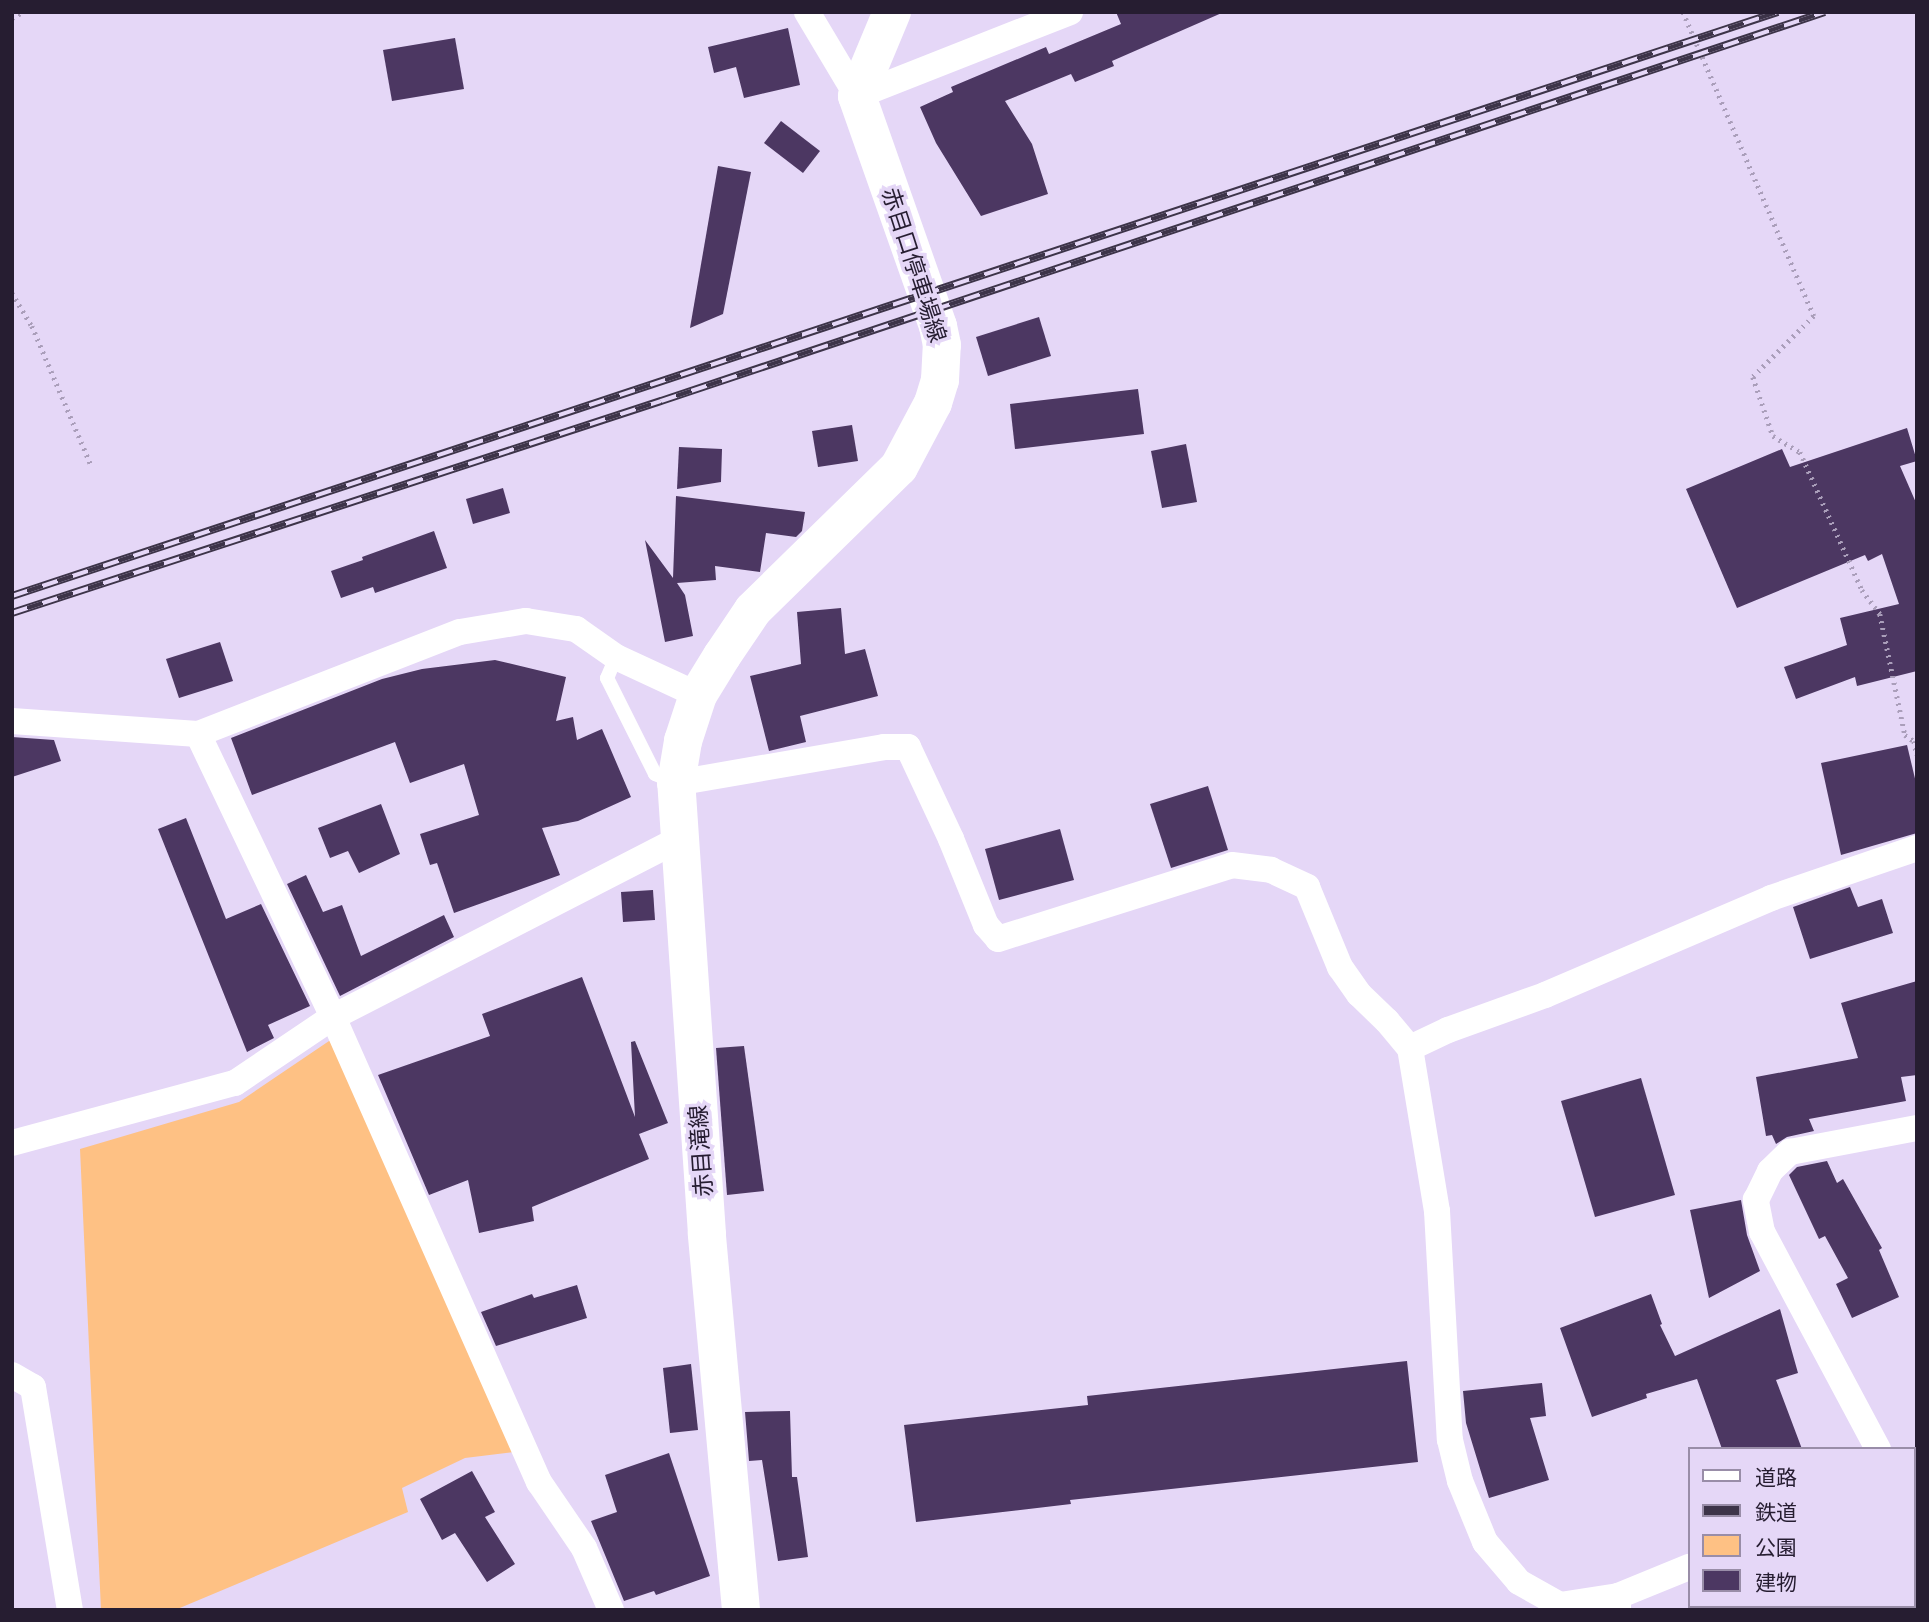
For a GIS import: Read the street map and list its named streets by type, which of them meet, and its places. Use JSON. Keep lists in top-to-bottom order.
{
  "streets": {
    "main road": ["赤目口停車場線", "赤目滝線"]
  },
  "crossings": [
    ["赤目口停車場線", "赤目滝線"]
  ],
  "legend": [
    "道路",
    "鉄道",
    "公園",
    "建物"
  ]
}
